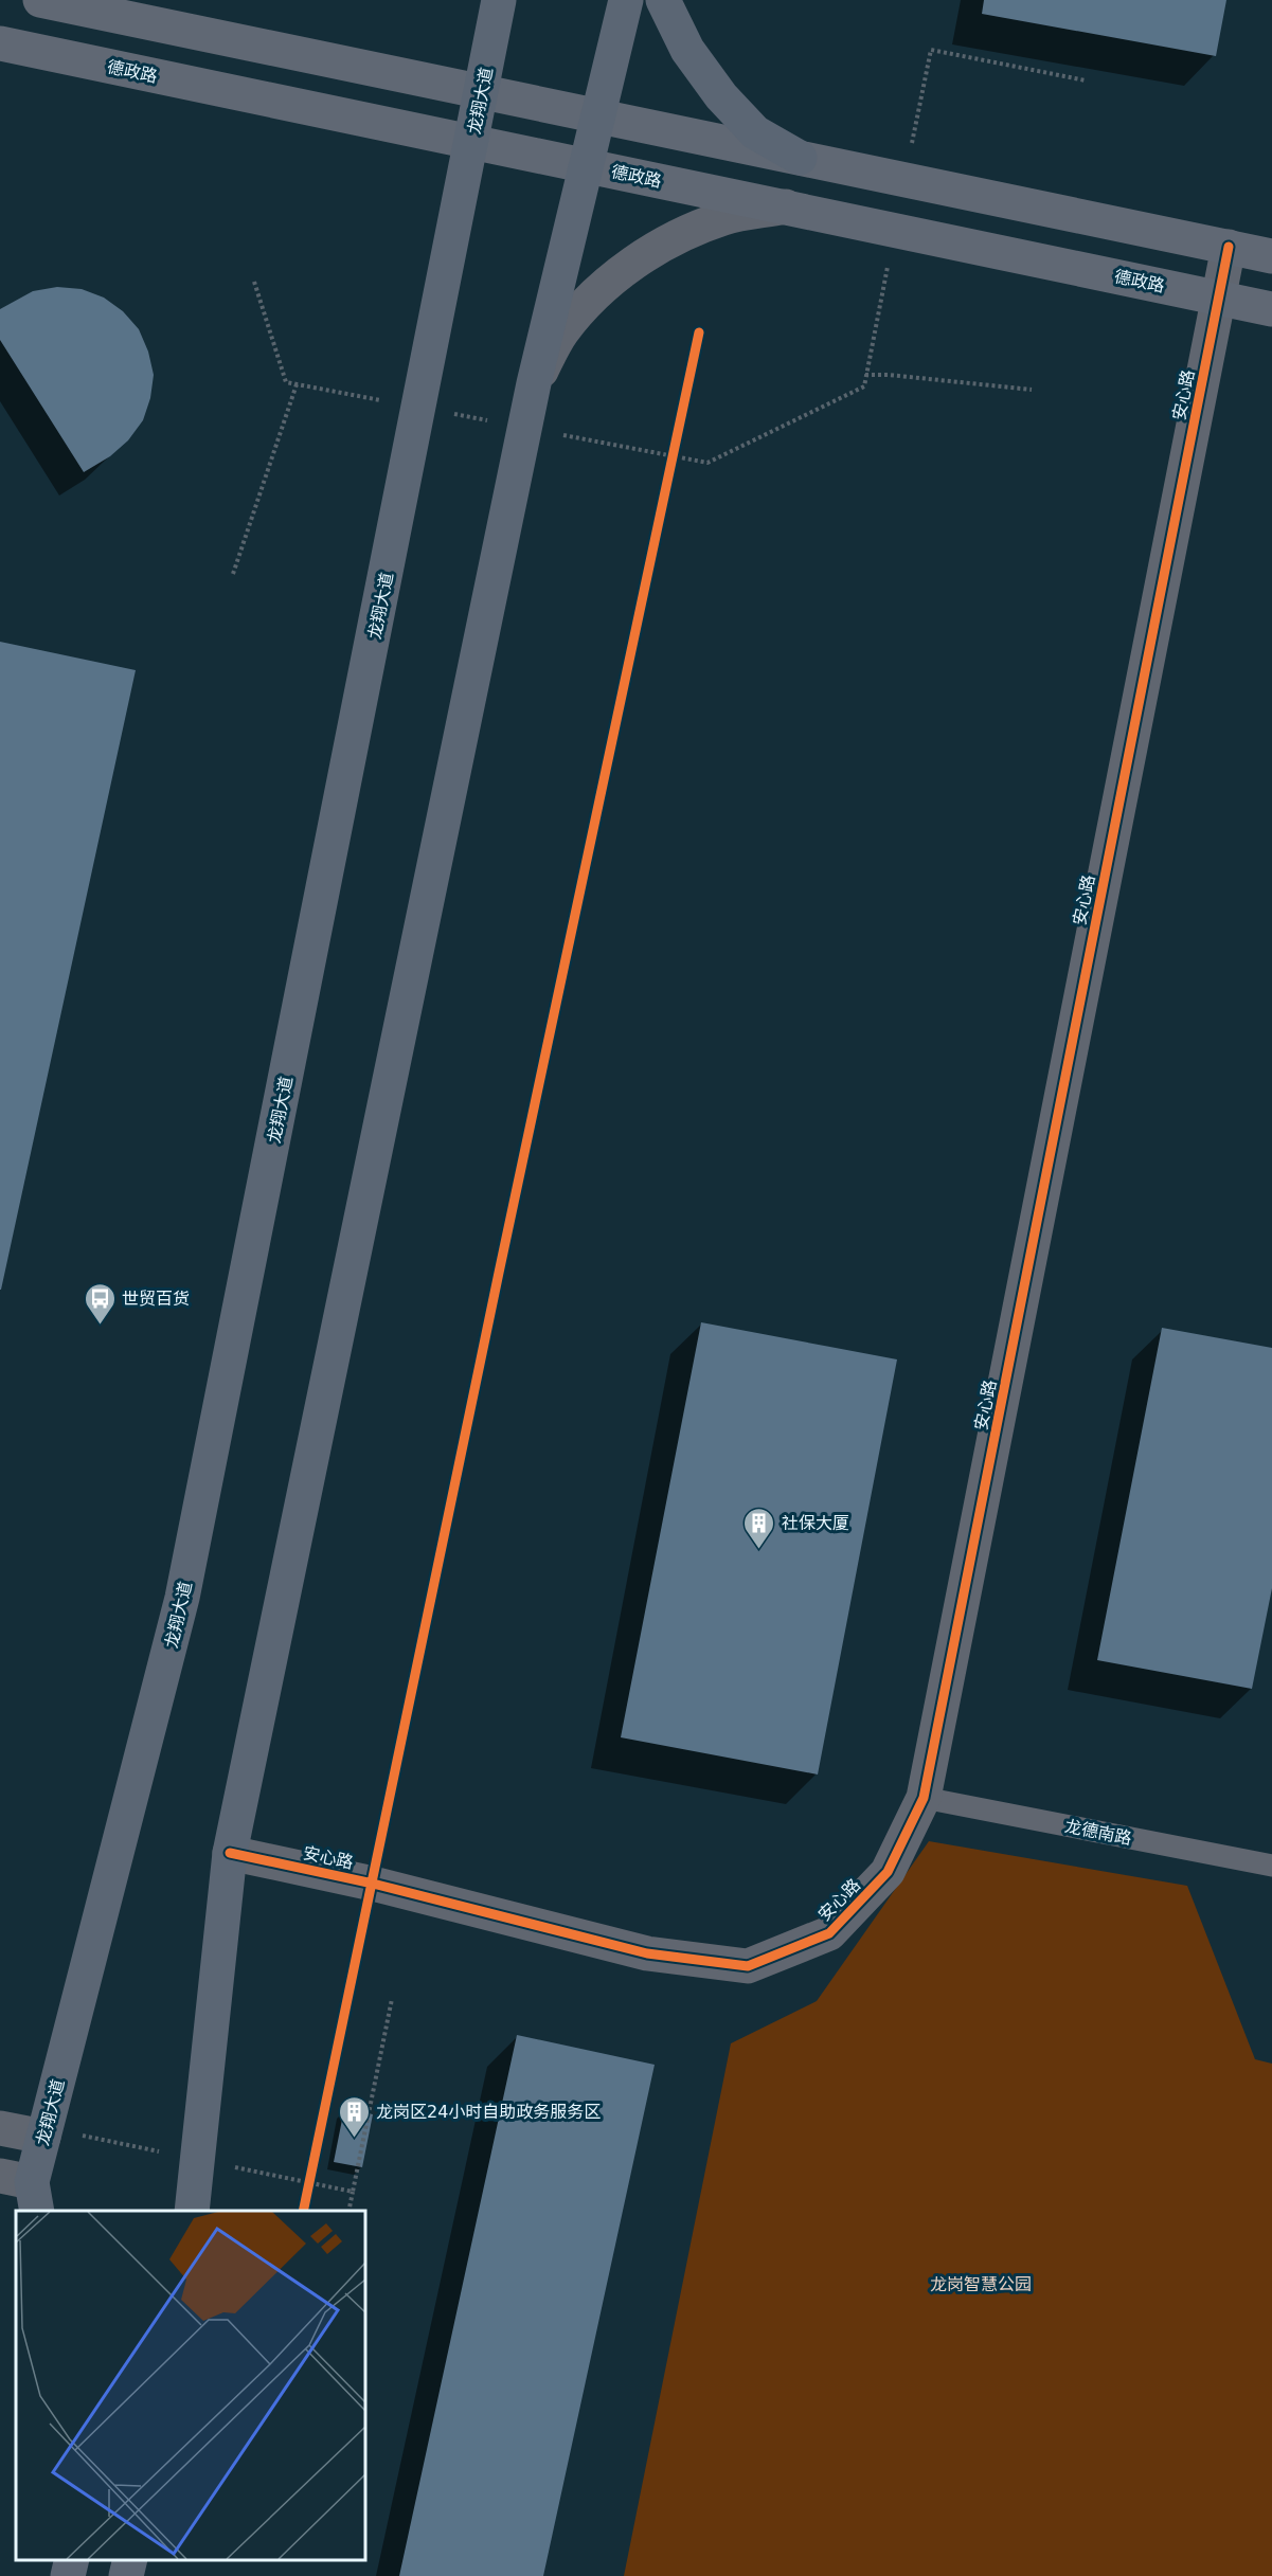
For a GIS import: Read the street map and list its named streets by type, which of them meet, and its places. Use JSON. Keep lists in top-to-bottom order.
{
  "streets": {
    "main road": ["德政路", "龙翔大道"],
    "street": ["安心路"],
    "lane": ["龙德南路"]
  },
  "crossings": [
    ["德政路", "龙翔大道"],
    ["德政路", "安心路"],
    ["安心路", "龙德南路"]
  ],
  "parks": ["龙岗智慧公园"],
  "places": {
    "bus stop": ["世贸百货"],
    "building": ["社保大厦", "龙岗区24小时自助政务服务区"]
  }
}
